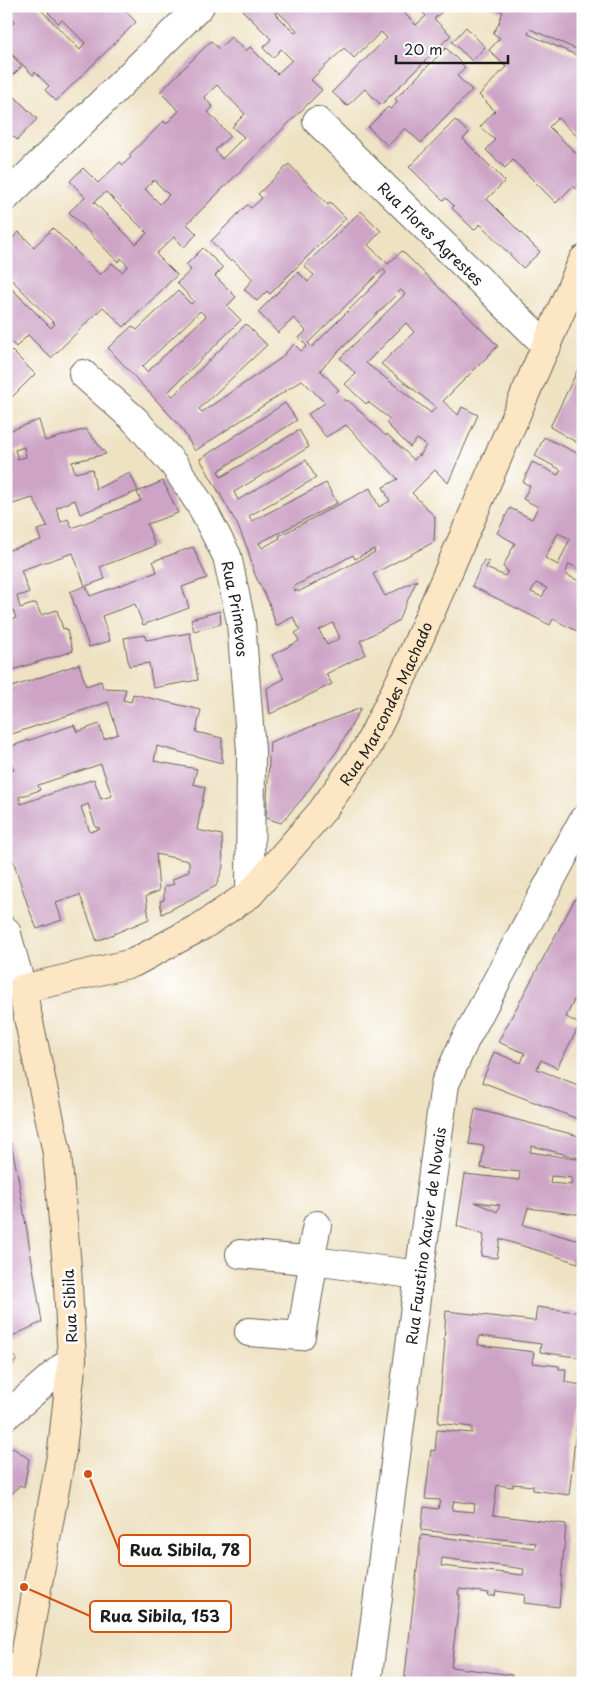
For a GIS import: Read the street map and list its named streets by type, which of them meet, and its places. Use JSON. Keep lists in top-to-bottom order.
{
  "streets": {
    "street": [
      "Rua Flores Agrestes",
      "Rua Primevos",
      "Rua Marcondes Machado",
      "Rua Faustino Xavier de Novais",
      "Rua Sibila"
    ]
  },
  "crossings": [
    ["Rua Flores Agrestes", "Rua Marcondes Machado"],
    ["Rua Primevos", "Rua Marcondes Machado"],
    ["Rua Marcondes Machado", "Rua Sibila"]
  ],
  "places": ["Rua Sibila, 78", "Rua Sibila, 153"],
  "scale_bar": "20 m"
}
